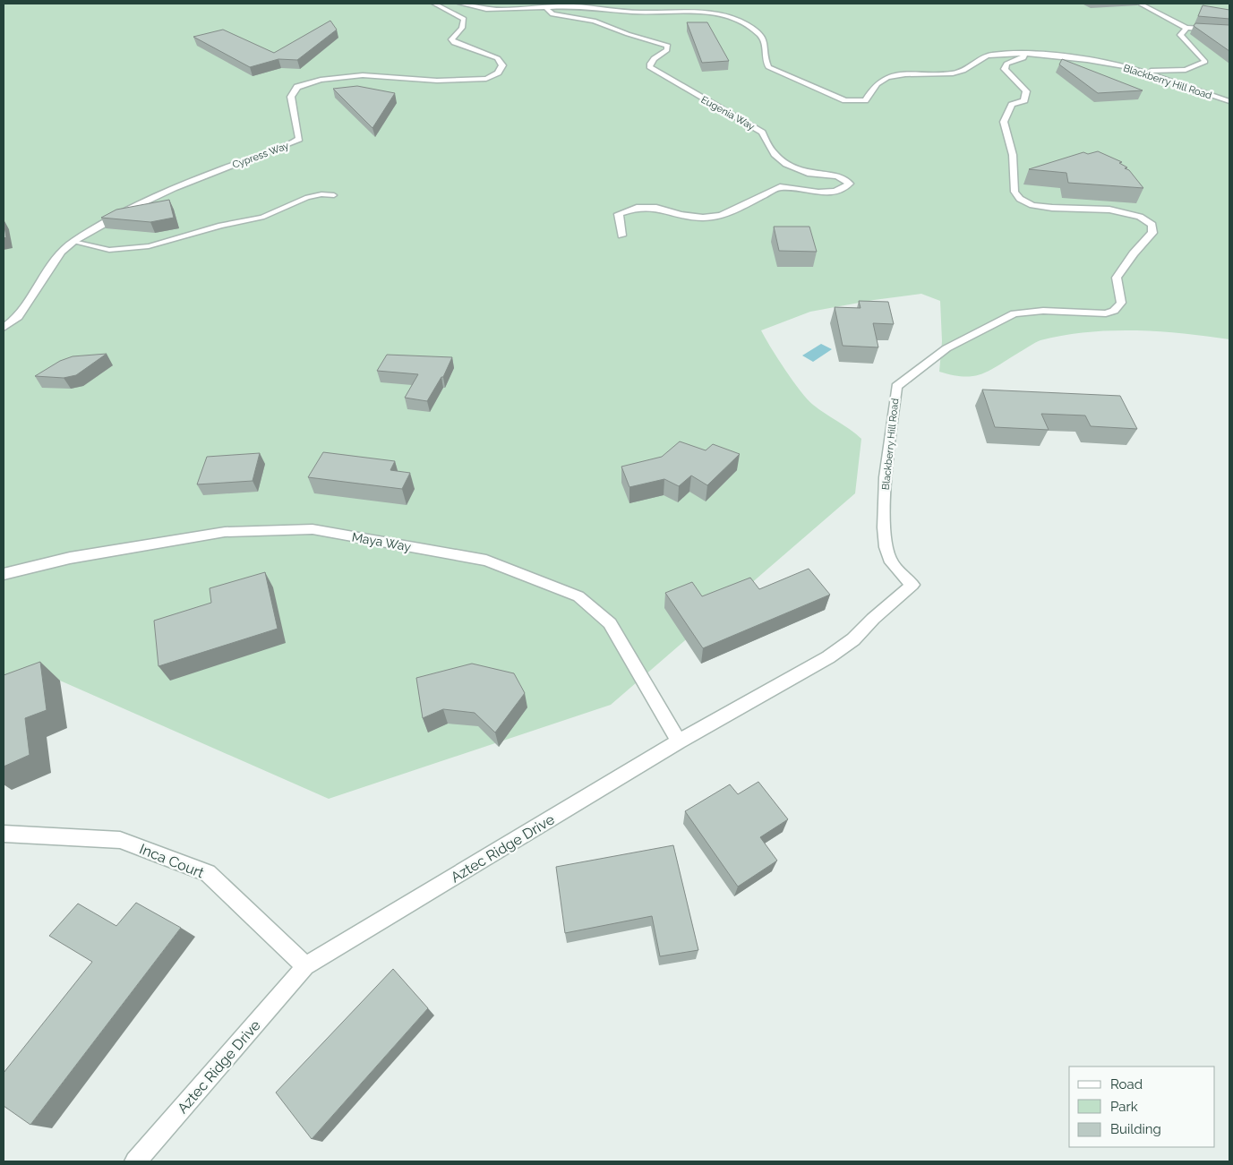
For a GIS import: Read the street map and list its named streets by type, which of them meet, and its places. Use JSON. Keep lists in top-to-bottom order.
{
  "streets": {
    "street": [
      "Blackberry Hill Road",
      "Eugenia Way",
      "Cypress Way",
      "Maya Way",
      "Aztec Ridge Drive",
      "Inca Court"
    ]
  },
  "crossings": [
    ["Blackberry Hill Road", "Eugenia Way"],
    ["Blackberry Hill Road", "Aztec Ridge Drive"],
    ["Maya Way", "Aztec Ridge Drive"],
    ["Aztec Ridge Drive", "Inca Court"]
  ],
  "legend": ["Road", "Park", "Building"]
}
